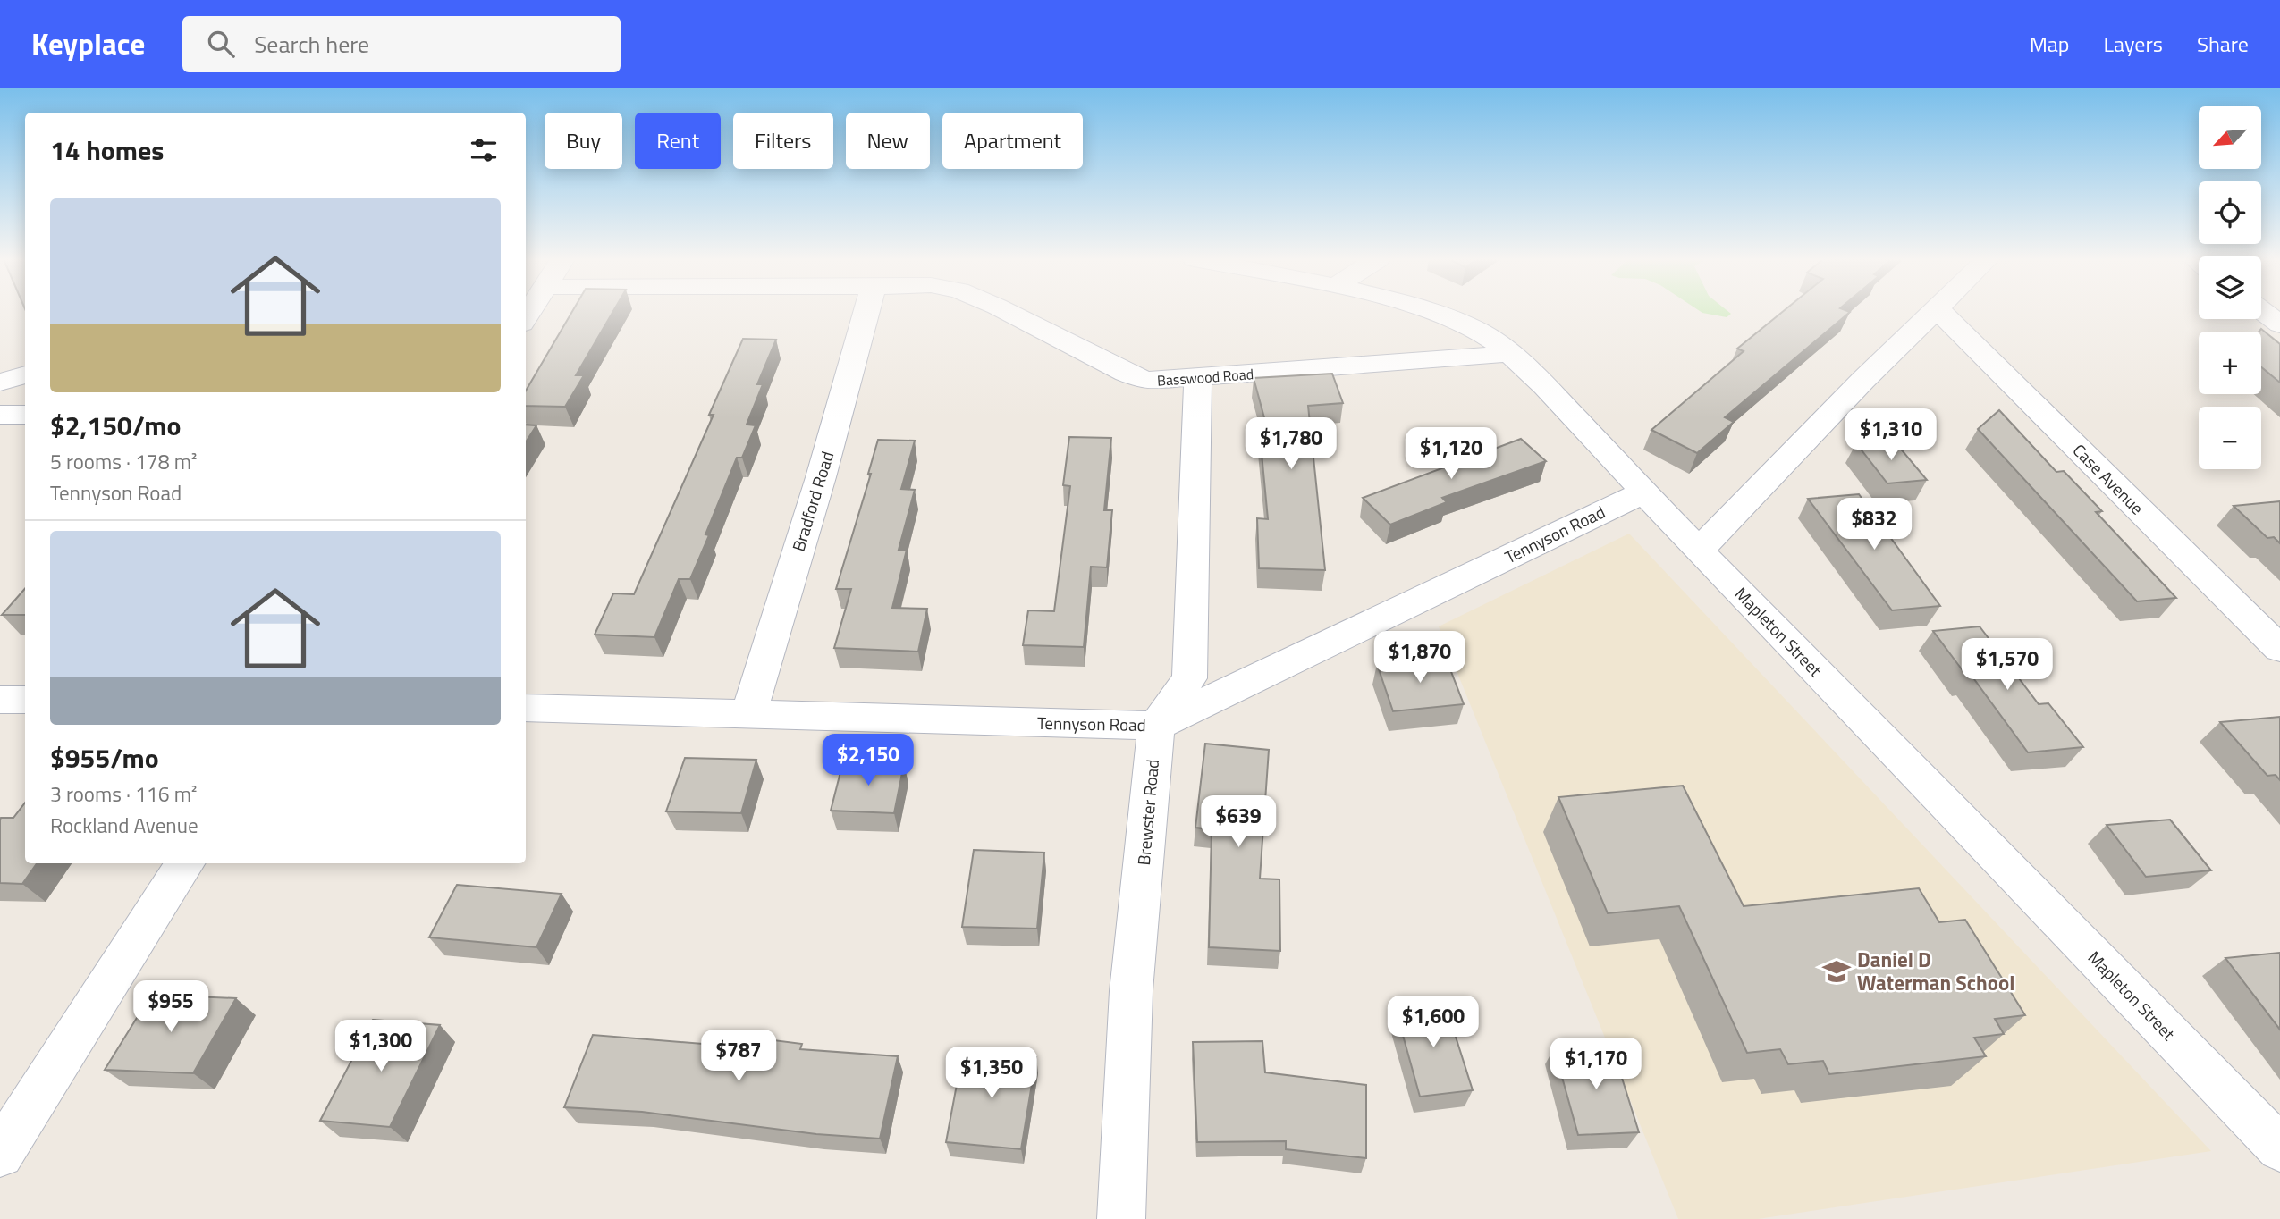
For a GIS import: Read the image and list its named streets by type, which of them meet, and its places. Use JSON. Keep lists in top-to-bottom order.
{
  "streets": {
    "street": [
      "Basswood Road",
      "Case Avenue",
      "Bradford Road",
      "Tennyson Road",
      "Mapleton Street",
      "Brewster Road"
    ]
  },
  "crossings": [
    ["Basswood Road", "Mapleton Street"],
    ["Basswood Road", "Brewster Road"],
    ["Bradford Road", "Tennyson Road"],
    ["Tennyson Road", "Mapleton Street"],
    ["Tennyson Road", "Brewster Road"]
  ],
  "places": {
    "school or university": ["Daniel D Waterman School"]
  },
  "north": "bottom left",
  "page": {
    "header": "Keyplace",
    "search": "Search here",
    "nav": ["Map", "Layers", "Share"],
    "map_buttons": ["+", "−"],
    "chip": [
      "Buy",
      "Rent",
      "Filters",
      "New",
      "Apartment"
    ],
    "heading": "14 homes",
    "list": [
      {
        "name": "$2,150/mo",
        "note": "5 rooms · 178 m² · Tennyson Road"
      },
      {
        "name": "$955/mo",
        "note": "3 rooms · 116 m² · Rockland Avenue"
      }
    ],
    "price": [
      "$1,310",
      "$1,780",
      "$1,120",
      "$832",
      "$1,870",
      "$1,570",
      "$2,150",
      "$639",
      "$955",
      "$1,600",
      "$1,300",
      "$787",
      "$1,170",
      "$1,350"
    ]
  }
}
